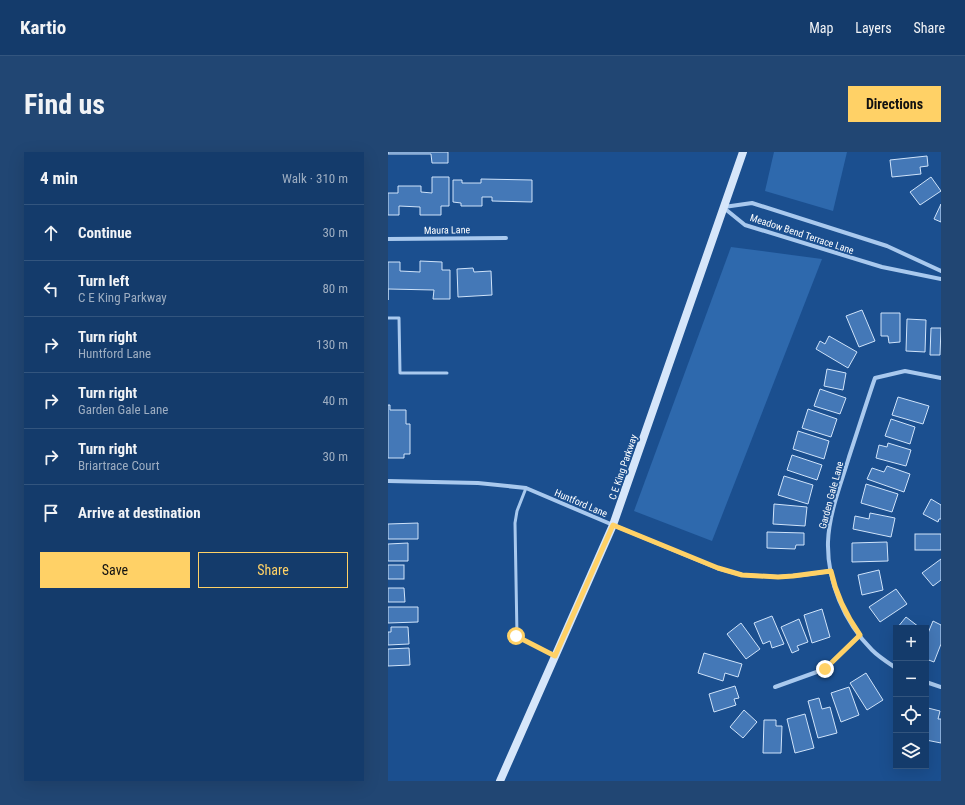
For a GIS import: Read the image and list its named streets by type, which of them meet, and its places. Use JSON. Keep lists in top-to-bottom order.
{
  "streets": {
    "main road": ["C E King Parkway"],
    "street": [
      "Maura Lane",
      "Meadow Bend Terrace Lane",
      "Garden Gale Lane",
      "Huntford Lane"
    ]
  },
  "crossings": [
    ["Meadow Bend Terrace Lane", "C E King Parkway"],
    ["C E King Parkway", "Huntford Lane"],
    ["Garden Gale Lane", "Huntford Lane"]
  ],
  "page": {
    "header": "Kartio",
    "nav": ["Map", "Layers", "Share"],
    "buttons": [
      "Directions",
      ["Save", "Share"]
    ],
    "title": "Find us",
    "heading": ["4 min", "Walk · 310 m"],
    "list": [
      ["Continue", "30 m"],
      ["Turn left", "C E King Parkway", "80 m"],
      ["Turn right", "Huntford Lane", "130 m"],
      ["Turn right", "Garden Gale Lane", "40 m"],
      ["Turn right", "Briartrace Court", "30 m"],
      "Arrive at destination"
    ],
    "map_buttons": ["+", "−"]
  }
}
